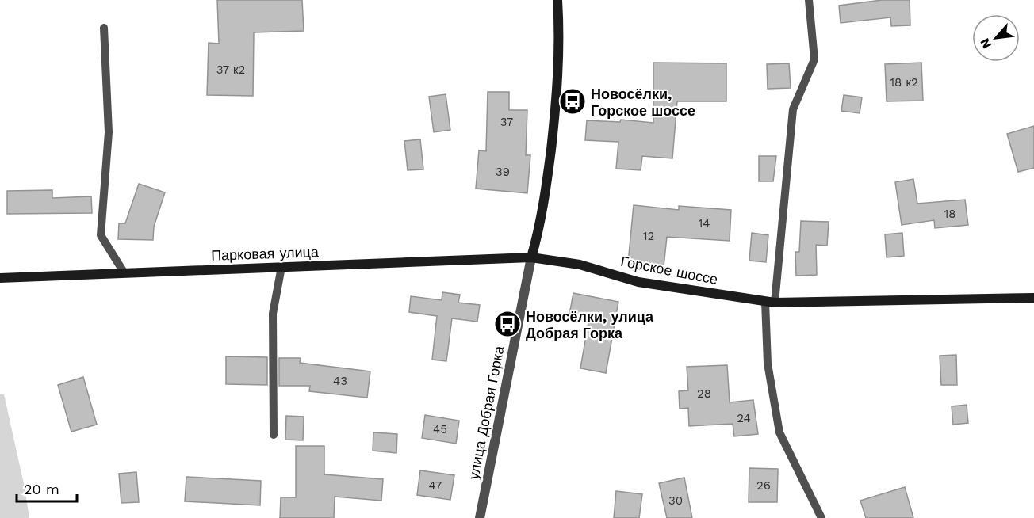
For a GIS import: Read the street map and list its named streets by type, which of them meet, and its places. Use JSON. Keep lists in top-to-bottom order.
{
  "streets": {
    "main road": ["Парковая улица", "Горское шоссе"],
    "street": ["улица Добрая Горка"]
  },
  "crossings": [
    ["Парковая улица", "Горское шоссе"],
    ["Парковая улица", "улица Добрая Горка"],
    ["Горское шоссе", "улица Добрая Горка"]
  ],
  "places": {
    "bus stop": ["Новосёлки, Горское шоссе", "Новосёлки, улица Добрая Горка"]
  },
  "house_numbers": [
    "37 к2",
    "18 к2",
    "37",
    "39",
    "18",
    "14",
    "12",
    "43",
    "28",
    "24",
    "45",
    "47",
    "26",
    "30"
  ],
  "scale_bar": "20 m",
  "north": "bottom left"
}
